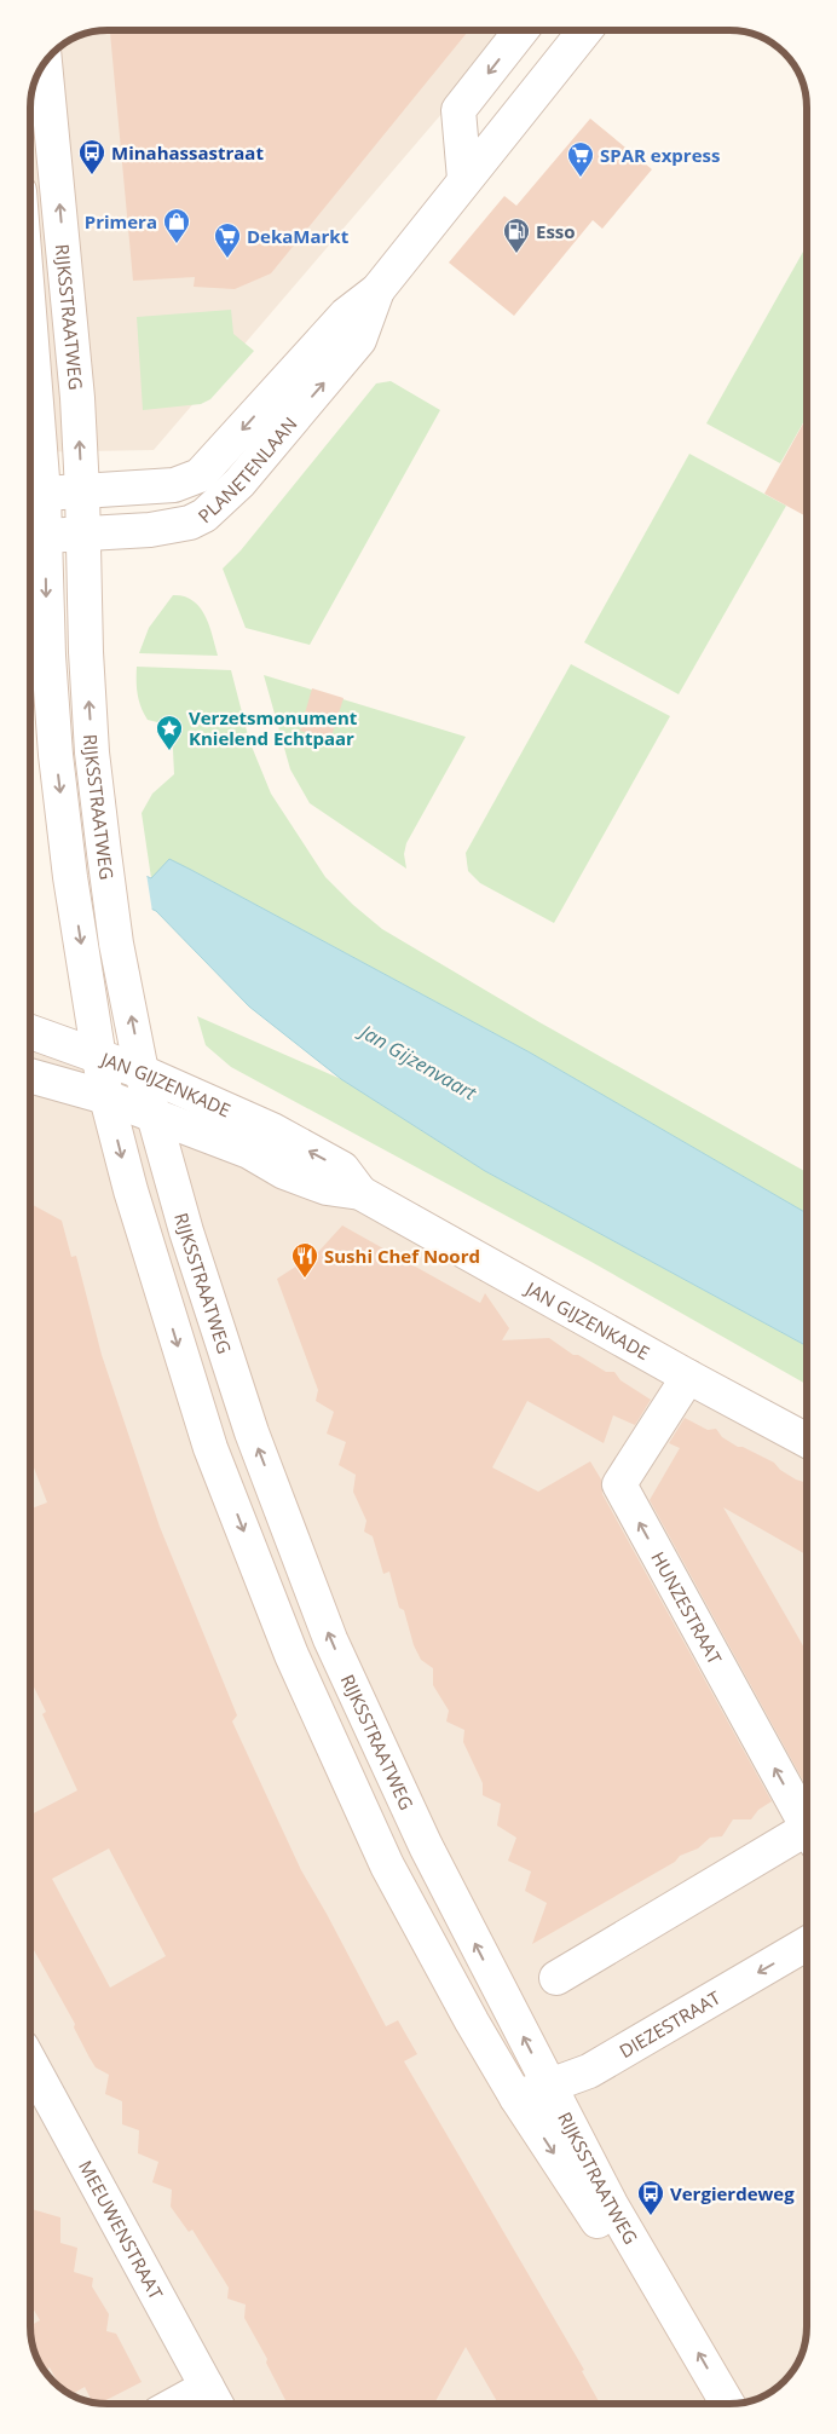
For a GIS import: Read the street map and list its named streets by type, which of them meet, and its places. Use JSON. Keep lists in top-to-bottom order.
{
  "streets": {
    "main road": [
      "RIJKSSTRAATWEG",
      "PLANETENLAAN",
      "JAN GIJZENKADE",
      "HUNZESTRAAT",
      "DIEZESTRAAT",
      "MEEUWENSTRAAT"
    ]
  },
  "crossings": [
    ["RIJKSSTRAATWEG", "PLANETENLAAN"],
    ["RIJKSSTRAATWEG", "JAN GIJZENKADE"],
    ["RIJKSSTRAATWEG", "DIEZESTRAAT"],
    ["JAN GIJZENKADE", "HUNZESTRAAT"]
  ],
  "one_way": ["HUNZESTRAAT"],
  "water": ["Jan Gijzenvaart"],
  "places": {
    "bus stop": ["Minahassastraat", "Vergierdeweg"],
    "supermarket": ["SPAR express", "DekaMarkt"],
    "shop": ["Primera"],
    "fuel station": ["Esso"],
    "place": ["Verzetsmonument Knielend Echtpaar"],
    "restaurant": ["Sushi Chef Noord"]
  }
}
